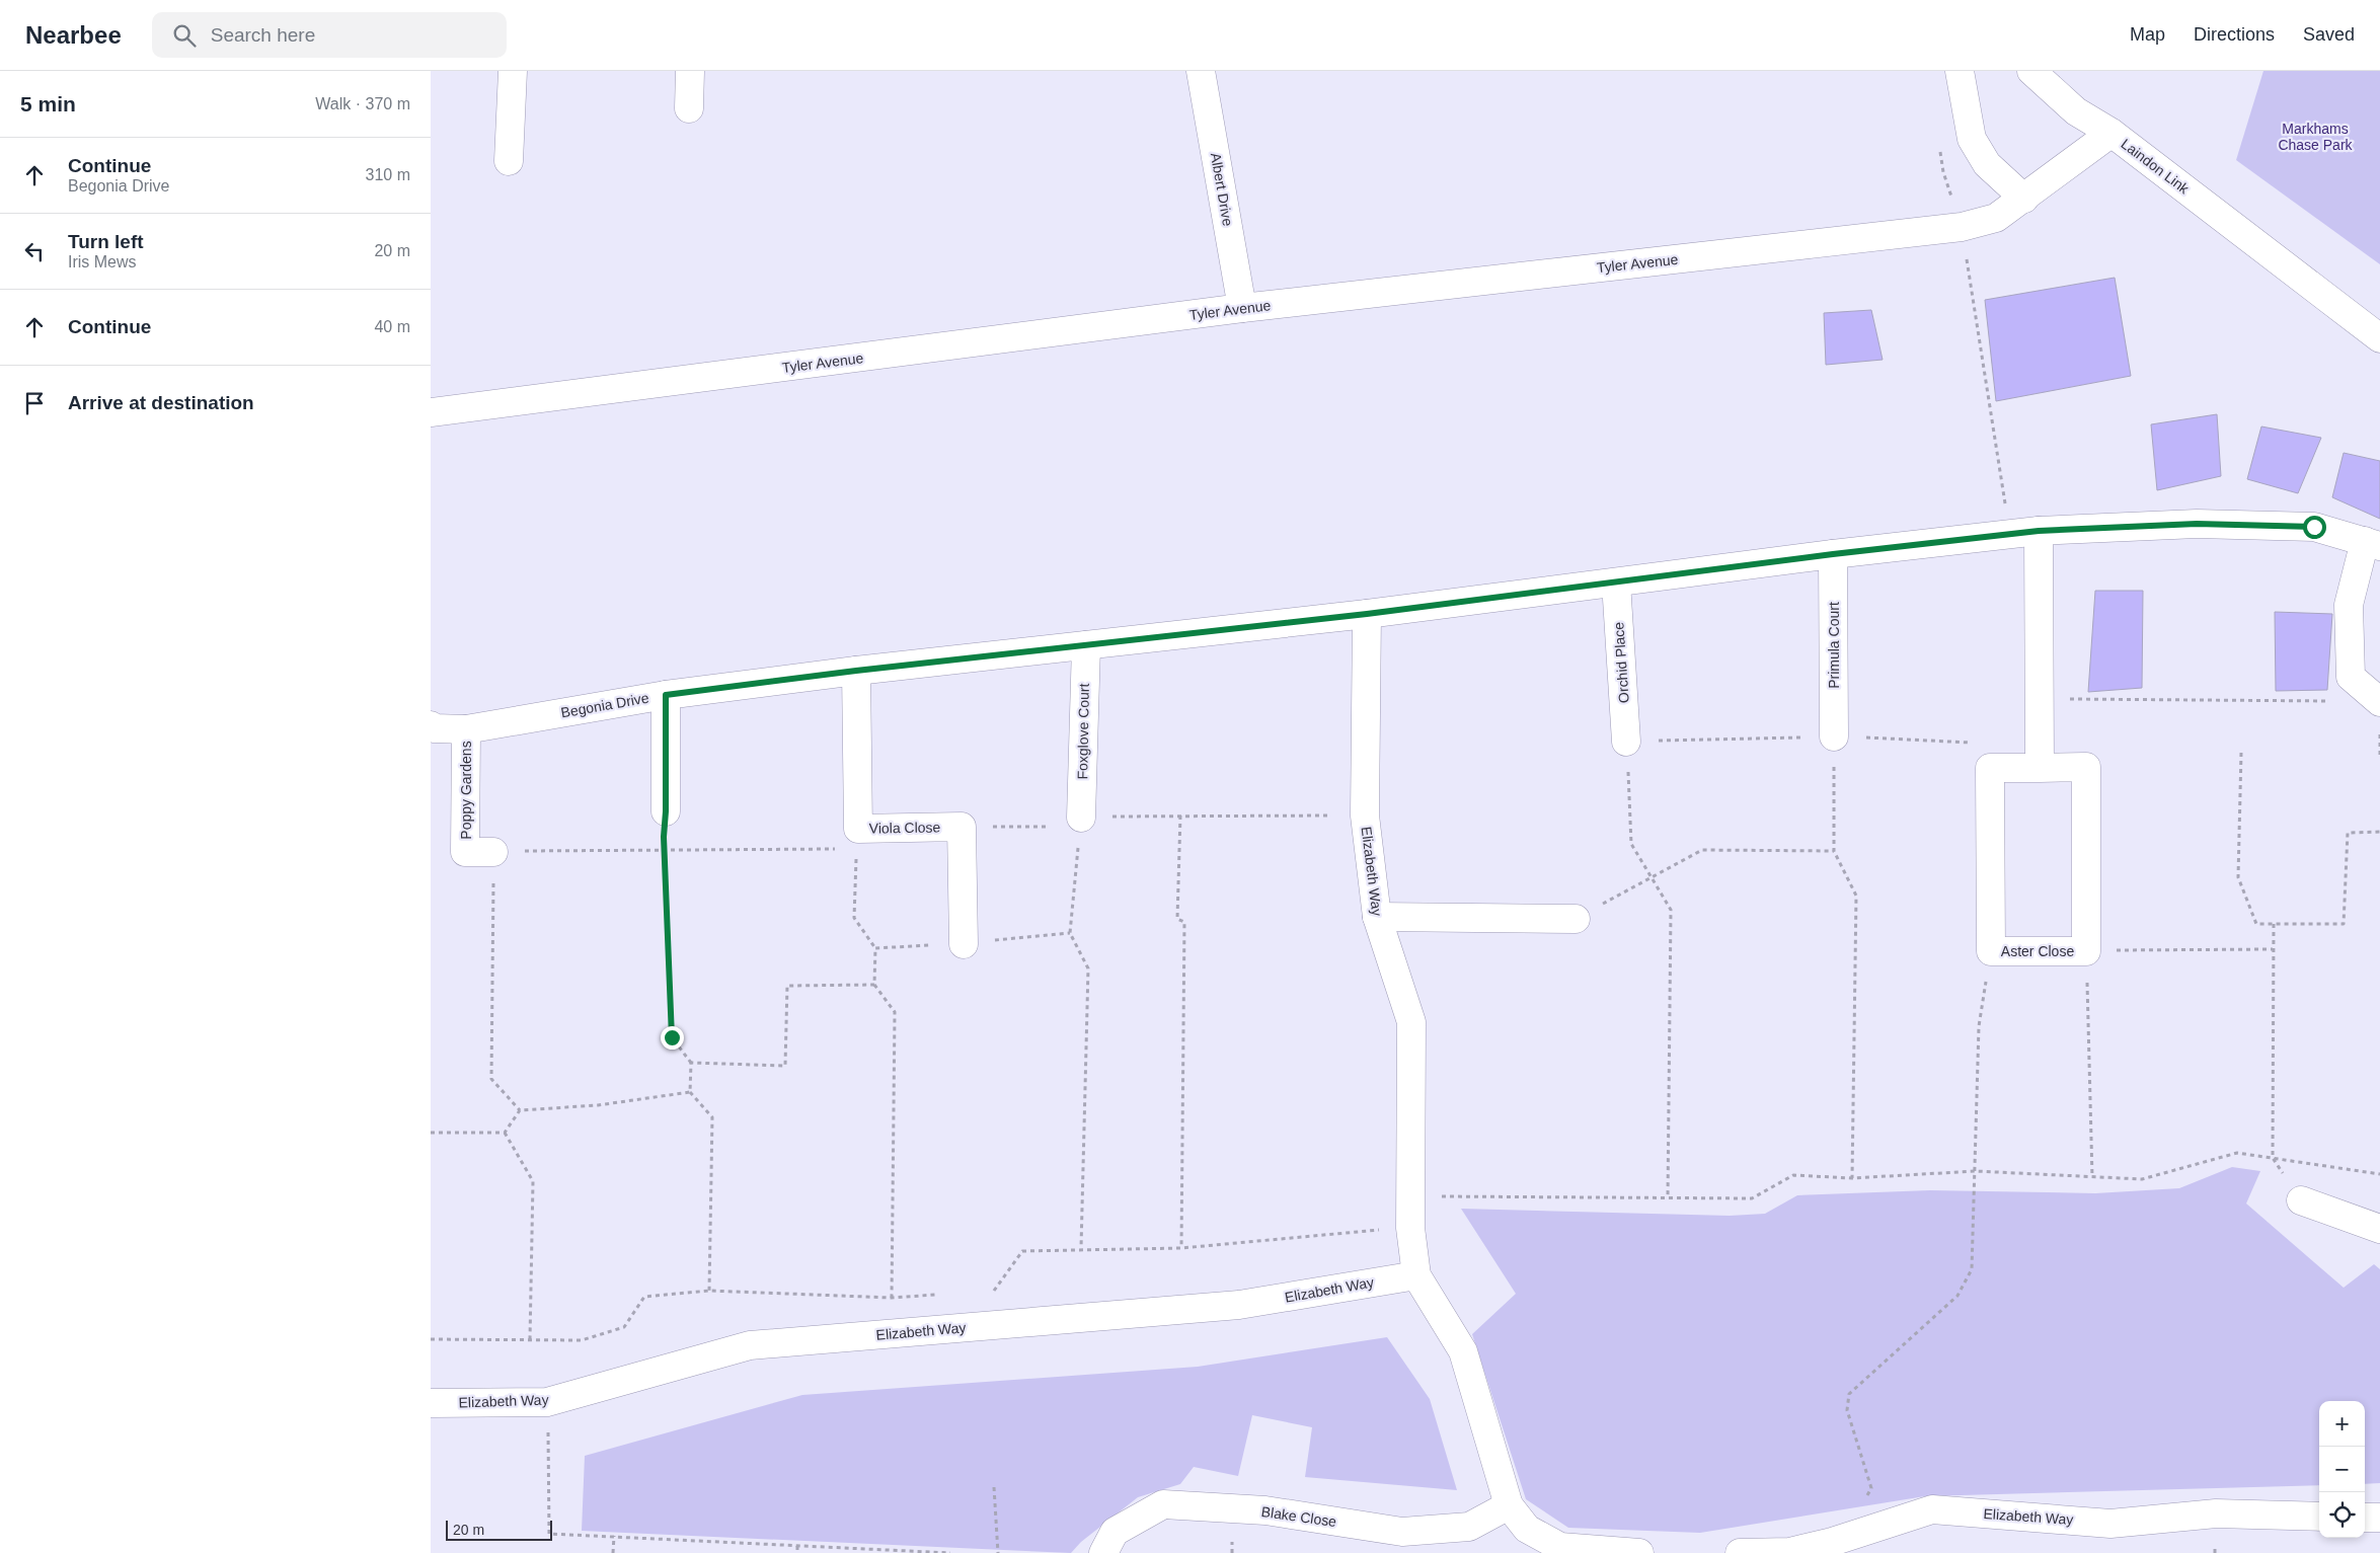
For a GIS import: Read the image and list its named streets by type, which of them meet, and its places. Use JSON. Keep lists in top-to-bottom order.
{
  "streets": {
    "street": [
      "Laindon Link",
      "Albert Drive",
      "Tyler Avenue",
      "Primula Court",
      "Orchid Place",
      "Begonia Drive",
      "Foxglove Court",
      "Poppy Gardens",
      "Viola Close",
      "Elizabeth Way",
      "Aster Close",
      "Blake Close"
    ]
  },
  "crossings": [
    ["Laindon Link", "Tyler Avenue"],
    ["Albert Drive", "Tyler Avenue"],
    ["Primula Court", "Begonia Drive"],
    ["Orchid Place", "Begonia Drive"],
    ["Begonia Drive", "Foxglove Court"],
    ["Begonia Drive", "Poppy Gardens"],
    ["Begonia Drive", "Viola Close"],
    ["Begonia Drive", "Elizabeth Way"],
    ["Elizabeth Way", "Blake Close"]
  ],
  "parks": ["Markhams Chase Park"],
  "scale_bar": "20 m",
  "page": {
    "header": "Nearbee",
    "search": "Search here",
    "nav": ["Map", "Directions", "Saved"],
    "heading": ["5 min", "Walk · 370 m"],
    "list": [
      ["Continue", "Begonia Drive", "310 m"],
      ["Turn left", "Iris Mews", "20 m"],
      ["Continue", "40 m"],
      "Arrive at destination"
    ],
    "map_buttons": ["+", "−"],
    "scale": "20 m"
  }
}
